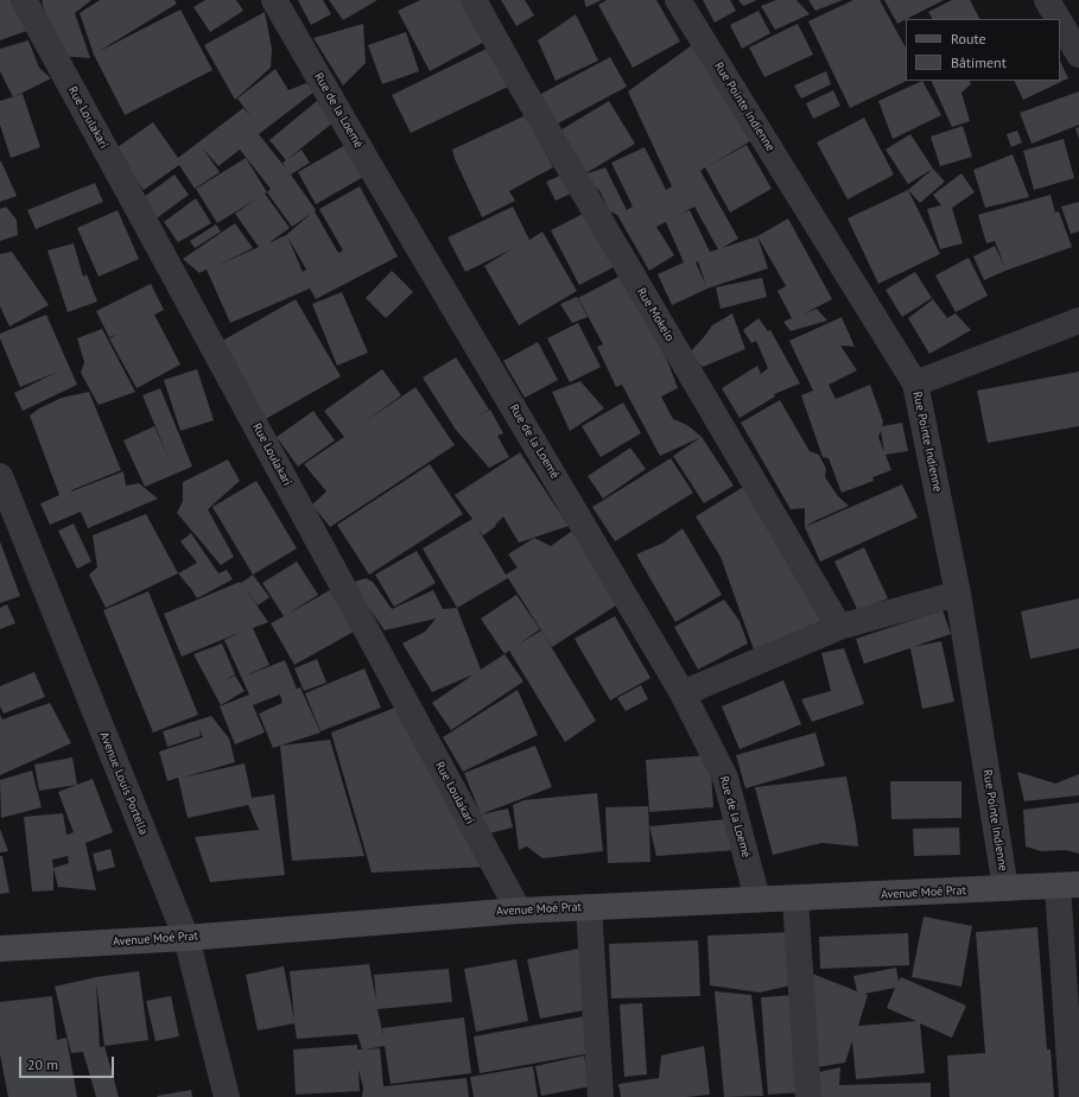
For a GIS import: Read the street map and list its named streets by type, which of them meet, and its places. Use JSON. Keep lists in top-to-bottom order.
{
  "streets": {
    "street": [
      "Rue Pointe Indienne",
      "Rue de la Loemé",
      "Rue Loulakari",
      "Rue Mokelo",
      "Avenue Louis Portella",
      "Avenue Moé Prat"
    ]
  },
  "crossings": [
    ["Rue Pointe Indienne", "Avenue Moé Prat"],
    ["Rue de la Loemé", "Avenue Moé Prat"],
    ["Rue Loulakari", "Avenue Moé Prat"],
    ["Avenue Louis Portella", "Avenue Moé Prat"]
  ],
  "legend": ["Route", "Bâtiment"],
  "scale_bar": "20 m"
}
